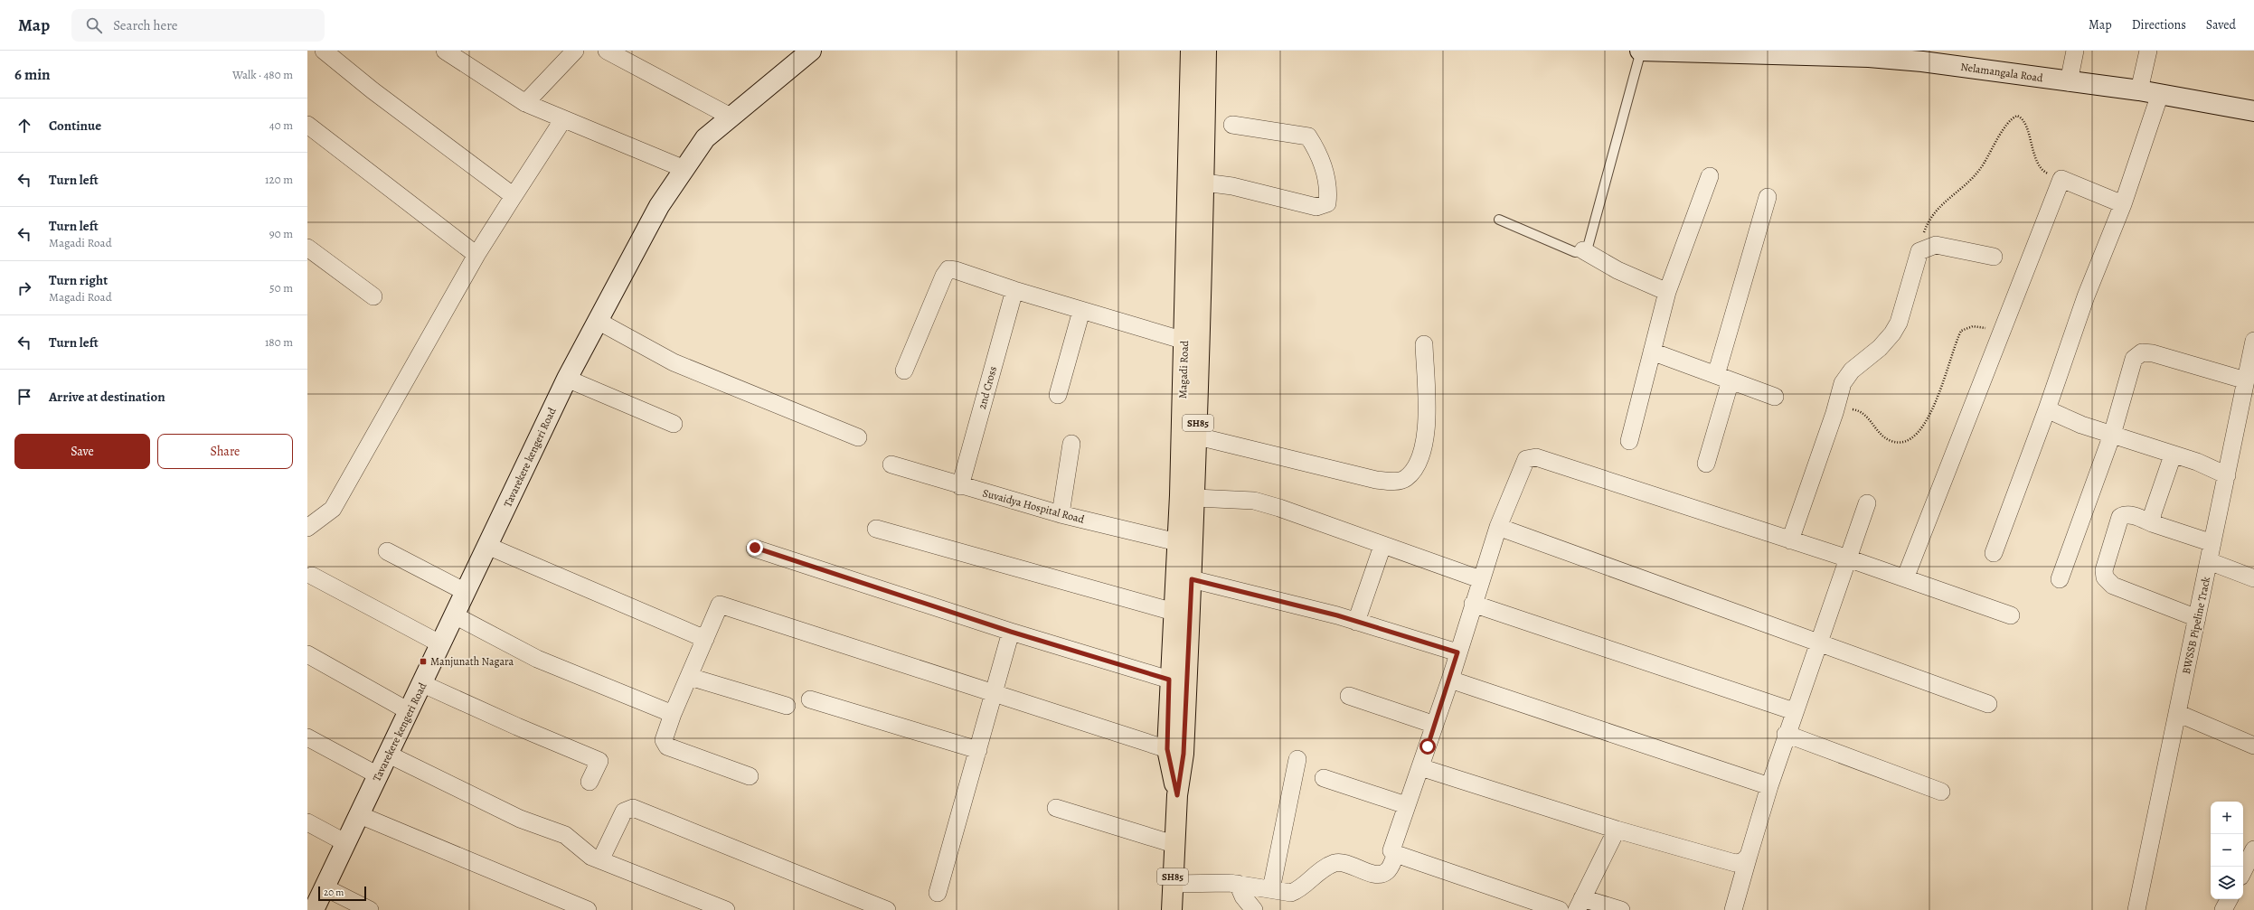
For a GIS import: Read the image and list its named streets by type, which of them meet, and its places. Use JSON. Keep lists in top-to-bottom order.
{
  "streets": {
    "main road": [
      "Nelamangala Road",
      "Magadi Road",
      "SH85",
      "Tavarekere kengeri Road"
    ],
    "street": ["2nd Cross", "Suvaidya Hospital Road", "BWSSB Pipeline Track"]
  },
  "crossings": [
    ["Magadi Road", "Suvaidya Hospital Road"],
    ["2nd Cross", "Suvaidya Hospital Road"]
  ],
  "places": {
    "transit": ["Manjunath Nagara"]
  },
  "scale_bar": "20 m",
  "page": {
    "header": "Map",
    "search": "Search here",
    "nav": ["Map", "Directions", "Saved"],
    "heading": ["6 min", "Walk · 480 m"],
    "list": [
      ["Continue", "40 m"],
      ["Turn left", "120 m"],
      ["Turn left", "Magadi Road", "90 m"],
      ["Turn right", "Magadi Road", "50 m"],
      ["Turn left", "180 m"],
      "Arrive at destination"
    ],
    "buttons": ["Save", "Share"],
    "map_buttons": ["+", "−"],
    "scale": "20 m"
  }
}
